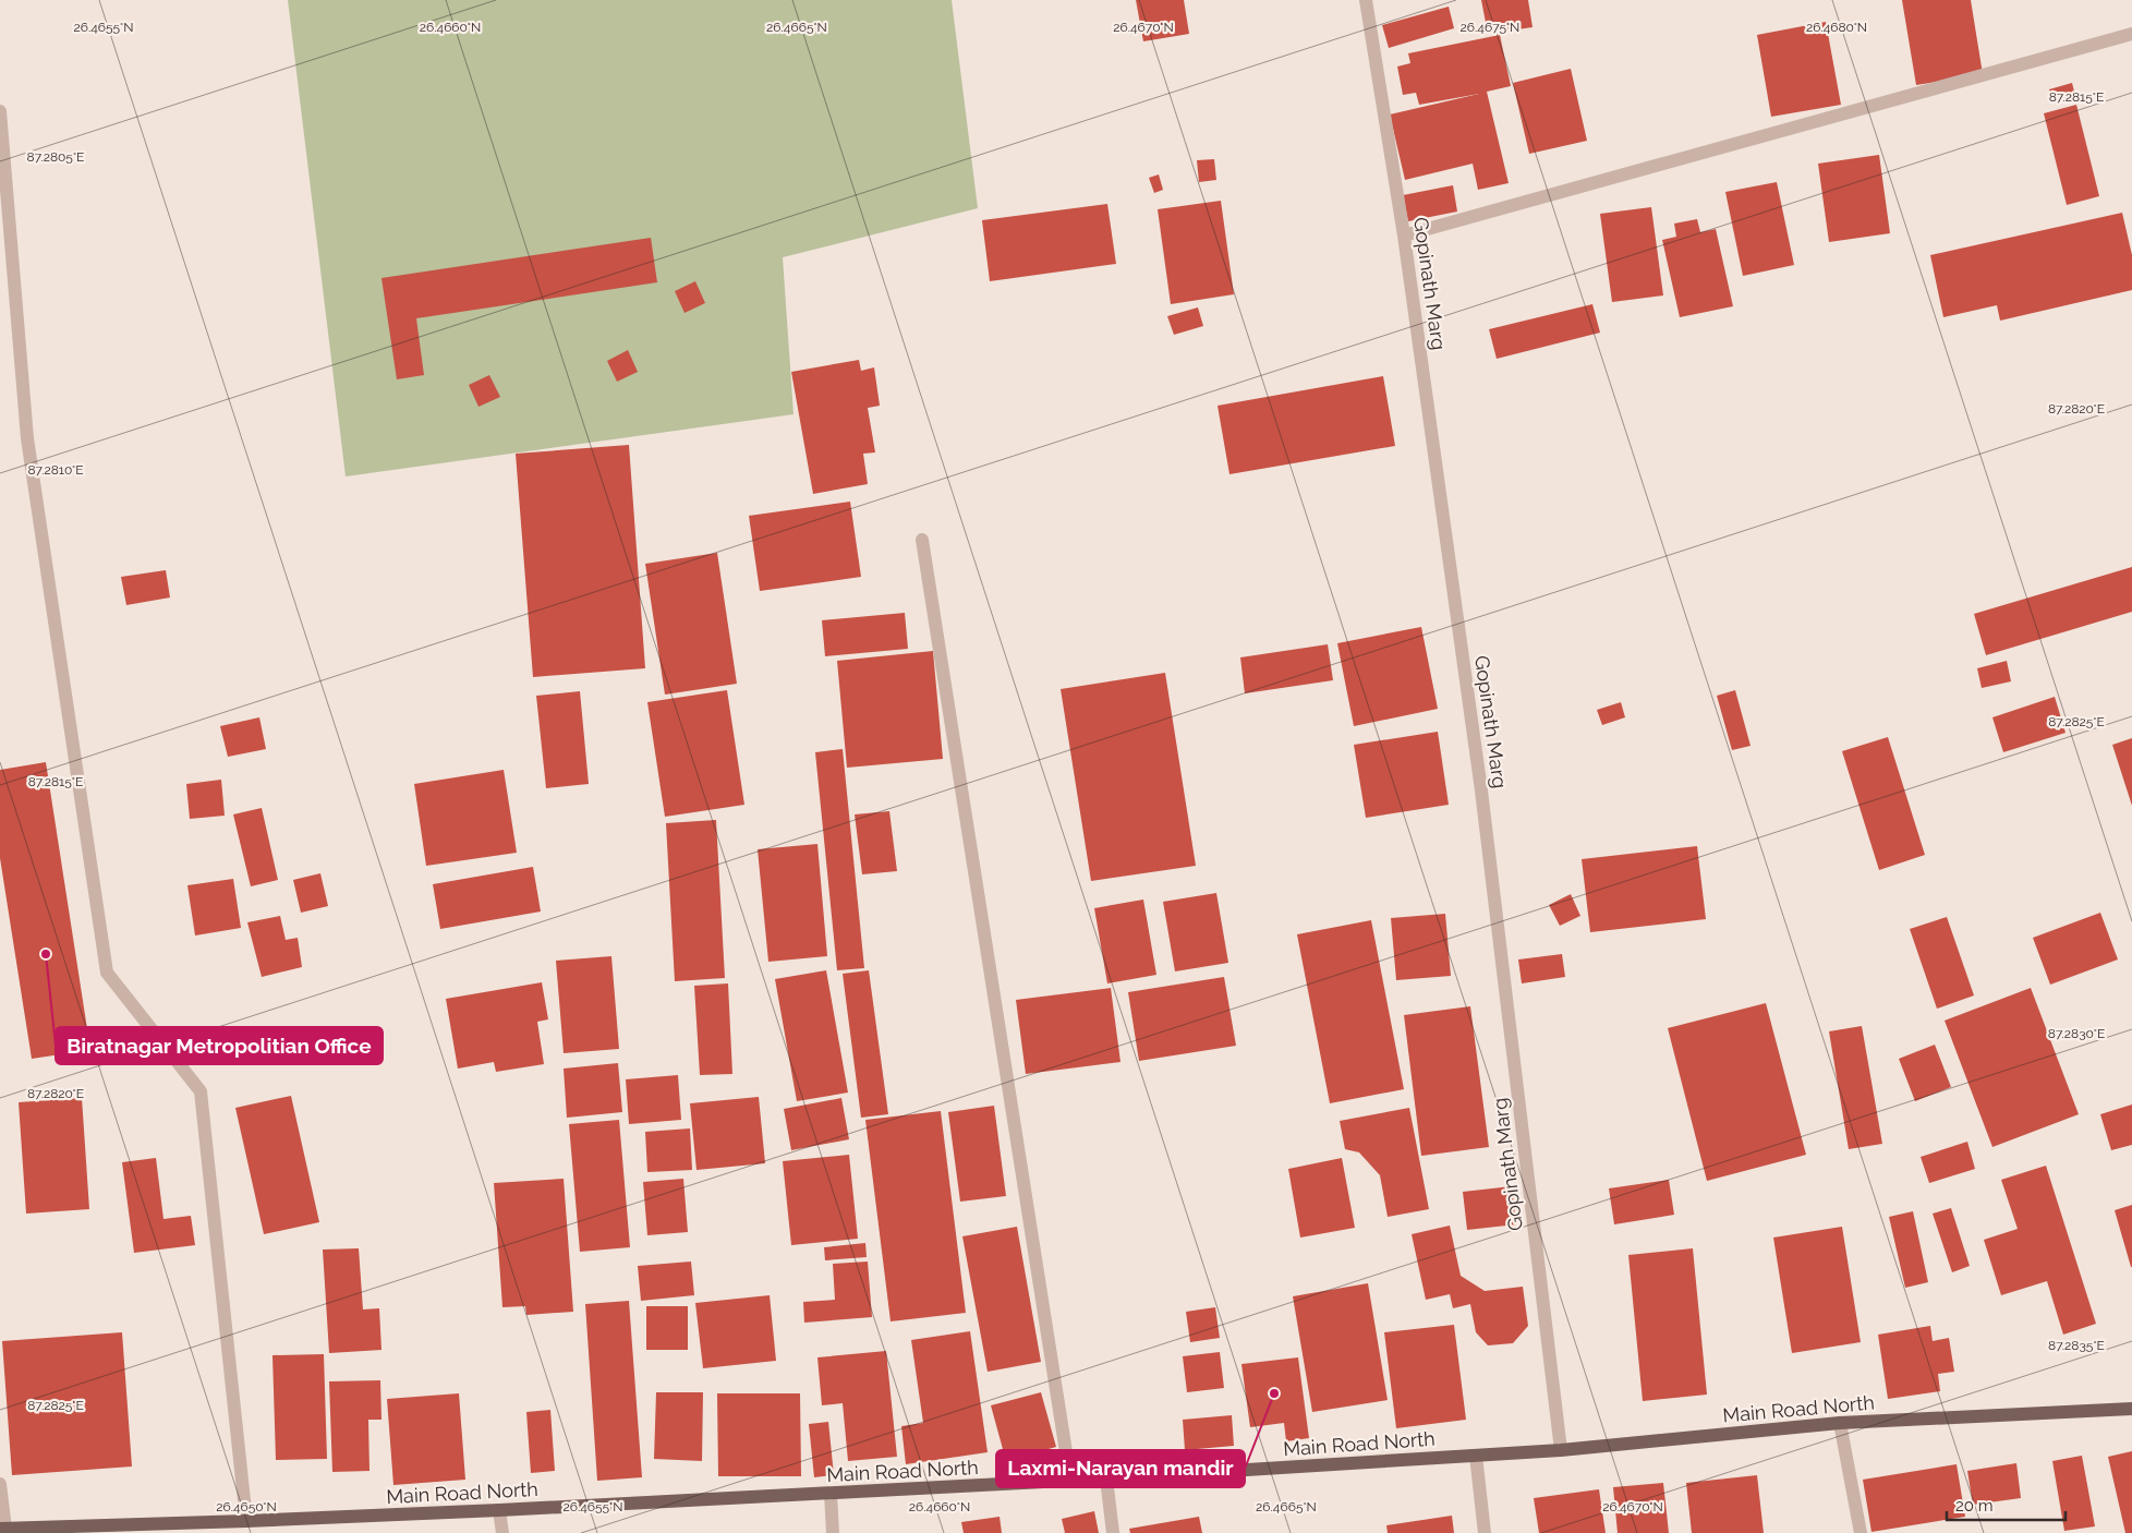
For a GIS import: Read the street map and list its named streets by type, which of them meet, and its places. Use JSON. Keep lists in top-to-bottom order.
{
  "streets": {
    "main road": ["Main Road North"],
    "street": ["Gopinath Marg"]
  },
  "crossings": [
    ["Gopinath Marg", "Main Road North"]
  ],
  "places": ["Biratnagar Metropolitian Office", "Laxmi-Narayan mandir"],
  "scale_bar": "20 m",
  "coordinates": [
    "26.4655°N",
    "26.4660°N",
    "26.4665°N",
    "26.4670°N",
    "26.4675°N",
    "26.4680°N",
    "87.2815°E",
    "87.2805°E",
    "87.2820°E",
    "87.2810°E",
    "87.2825°E",
    "87.2830°E",
    "87.2835°E",
    "26.4650°N"
  ]
}
